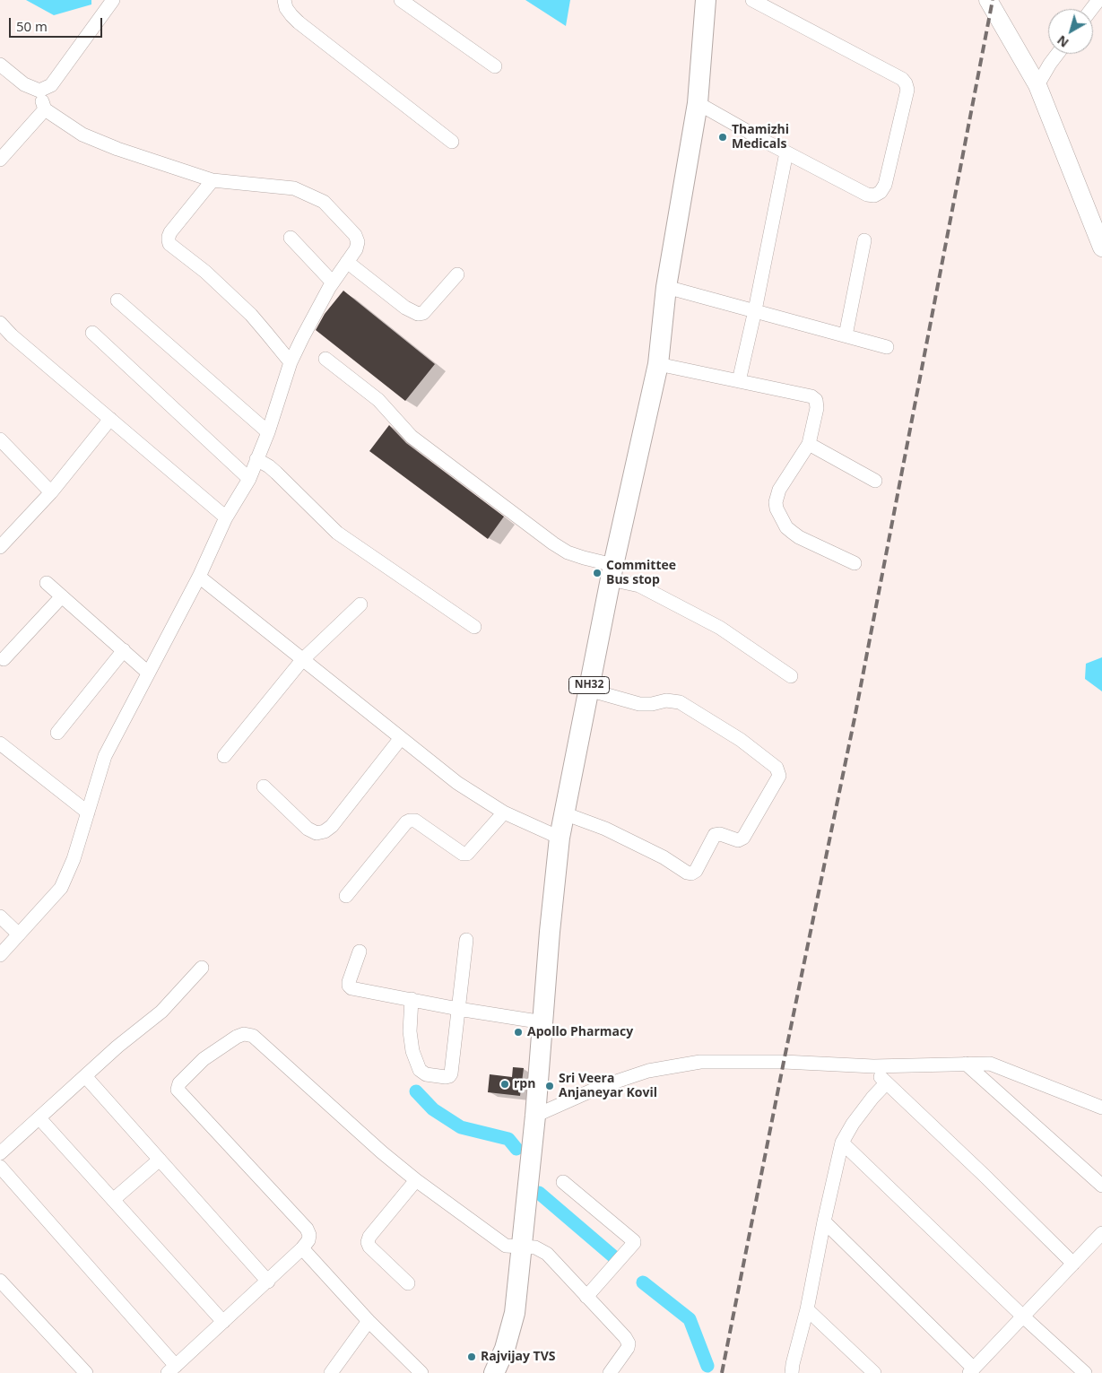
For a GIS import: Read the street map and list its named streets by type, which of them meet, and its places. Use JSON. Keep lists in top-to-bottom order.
{
  "streets": {
    "highway": ["NH32"]
  },
  "places": [
    "Thamizhi Medicals",
    "Committee Bus stop",
    "Apollo Pharmacy",
    "rpn",
    "Sri Veera Anjaneyar Kovil",
    "Rajvijay TVS"
  ],
  "scale_bar": "50 m",
  "north": "bottom left"
}
